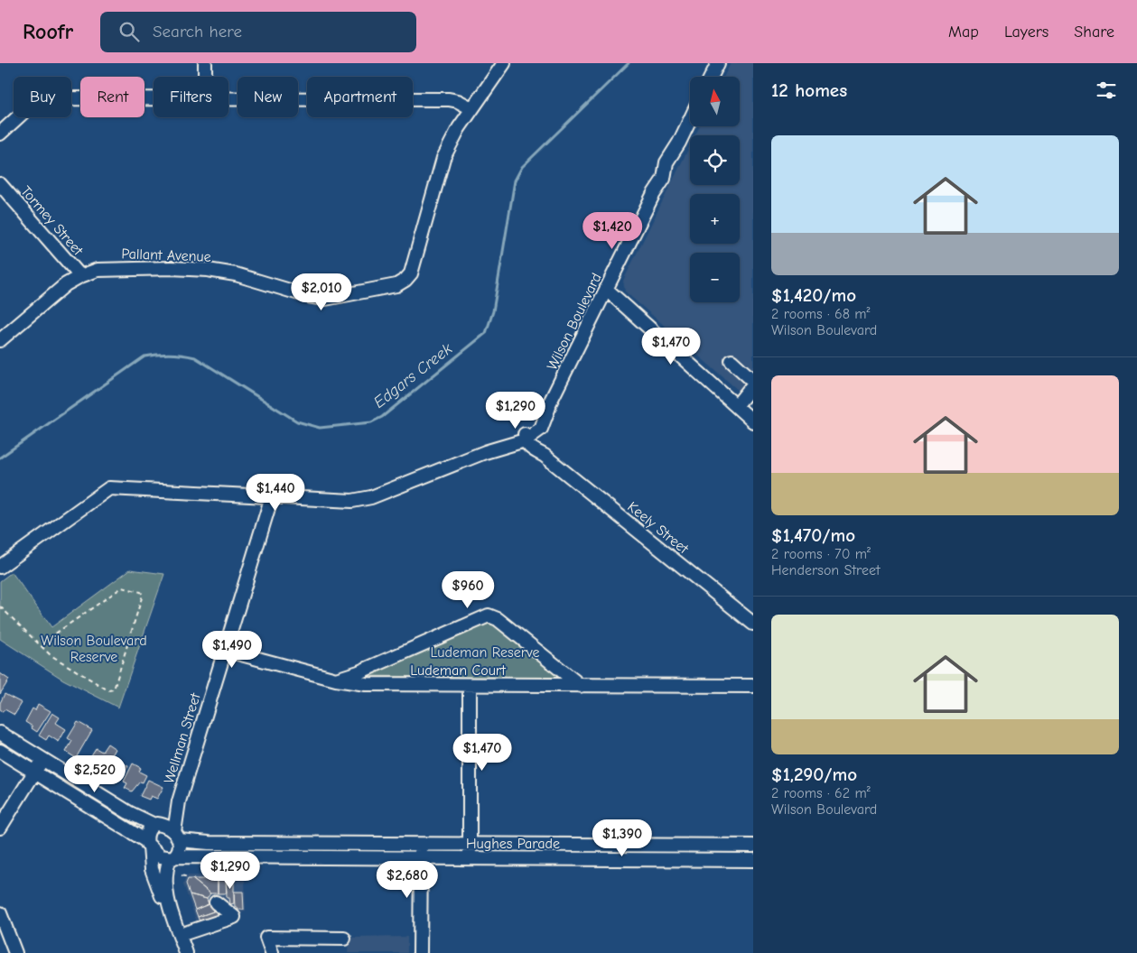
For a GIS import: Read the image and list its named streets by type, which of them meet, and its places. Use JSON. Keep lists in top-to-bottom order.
{
  "streets": {
    "street": [
      "Tormey Street",
      "Pallant Avenue",
      "Wilson Boulevard",
      "Keely Street",
      "Ludeman Court",
      "Wellman Street",
      "Hughes Parade"
    ]
  },
  "crossings": [
    ["Tormey Street", "Pallant Avenue"],
    ["Wilson Boulevard", "Keely Street"],
    ["Wilson Boulevard", "Wellman Street"],
    ["Ludeman Court", "Wellman Street"],
    ["Wellman Street", "Hughes Parade"]
  ],
  "water": ["Edgars Creek"],
  "parks": ["Wilson Boulevard Reserve", "Ludeman Reserve"],
  "north": "top",
  "page": {
    "header": "Roofr",
    "search": "Search here",
    "nav": ["Map", "Layers", "Share"],
    "heading": "12 homes",
    "map_buttons": ["+", "−"],
    "chip": [
      "Buy",
      "Rent",
      "Filters",
      "New",
      "Apartment"
    ],
    "list": [
      {
        "name": "$1,420/mo",
        "note": "2 rooms · 68 m² · Wilson Boulevard"
      },
      {
        "name": "$1,470/mo",
        "note": "2 rooms · 70 m² · Henderson Street"
      },
      {
        "name": "$1,290/mo",
        "note": "2 rooms · 62 m² · Wilson Boulevard"
      }
    ],
    "price": [
      "$1,420",
      "$2,010",
      "$1,470",
      "$1,290",
      "$1,440",
      "$960",
      "$1,490",
      "$1,470",
      "$2,520",
      "$1,390",
      "$1,290",
      "$2,680"
    ]
  }
}
